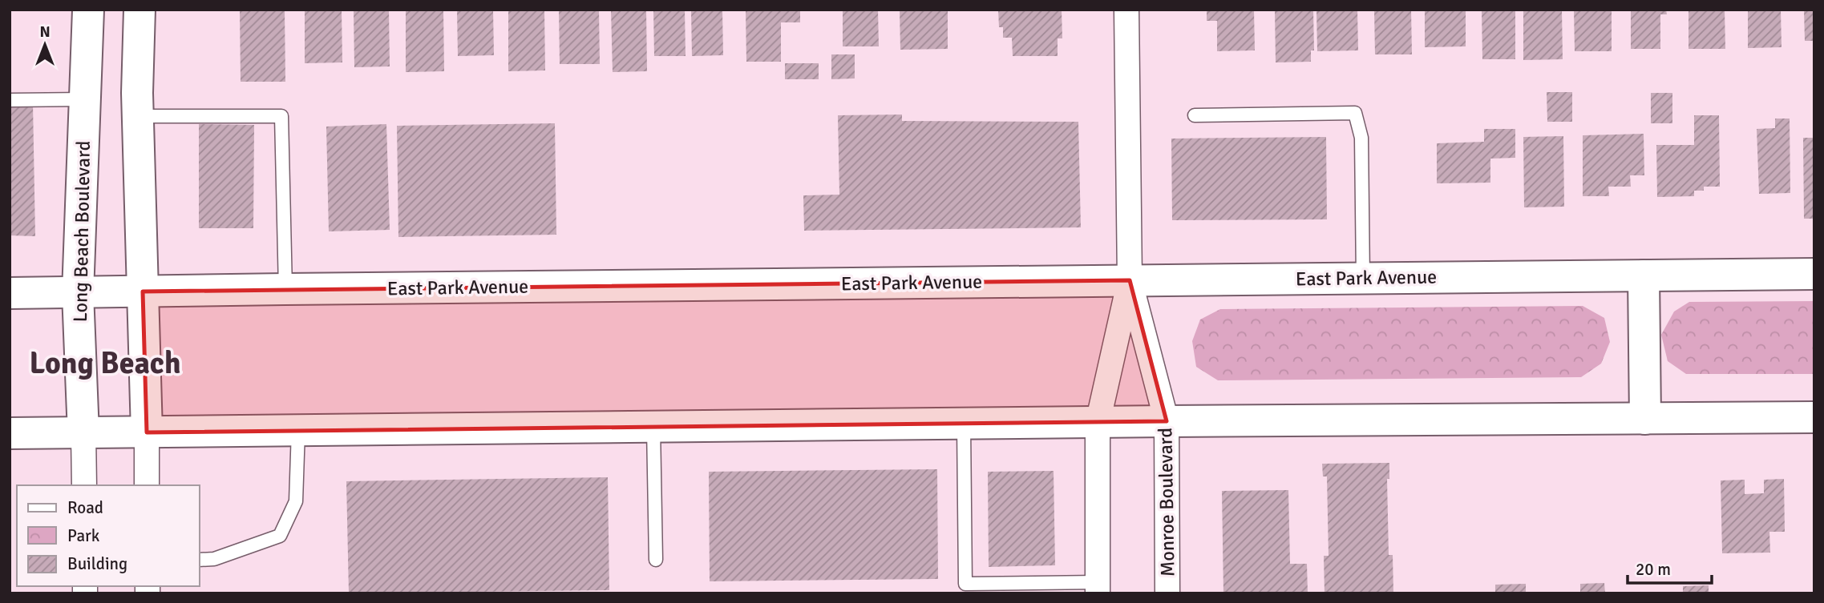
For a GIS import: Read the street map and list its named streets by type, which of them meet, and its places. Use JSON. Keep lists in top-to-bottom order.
{
  "streets": {
    "main road": ["Long Beach Boulevard", "East Park Avenue"],
    "street": ["Monroe Boulevard"]
  },
  "crossings": [
    ["Long Beach Boulevard", "East Park Avenue"],
    ["East Park Avenue", "Monroe Boulevard"]
  ],
  "districts": ["Long Beach"],
  "legend": ["Road", "Park", "Building"],
  "scale_bar": "20 m",
  "north": "top"
}
